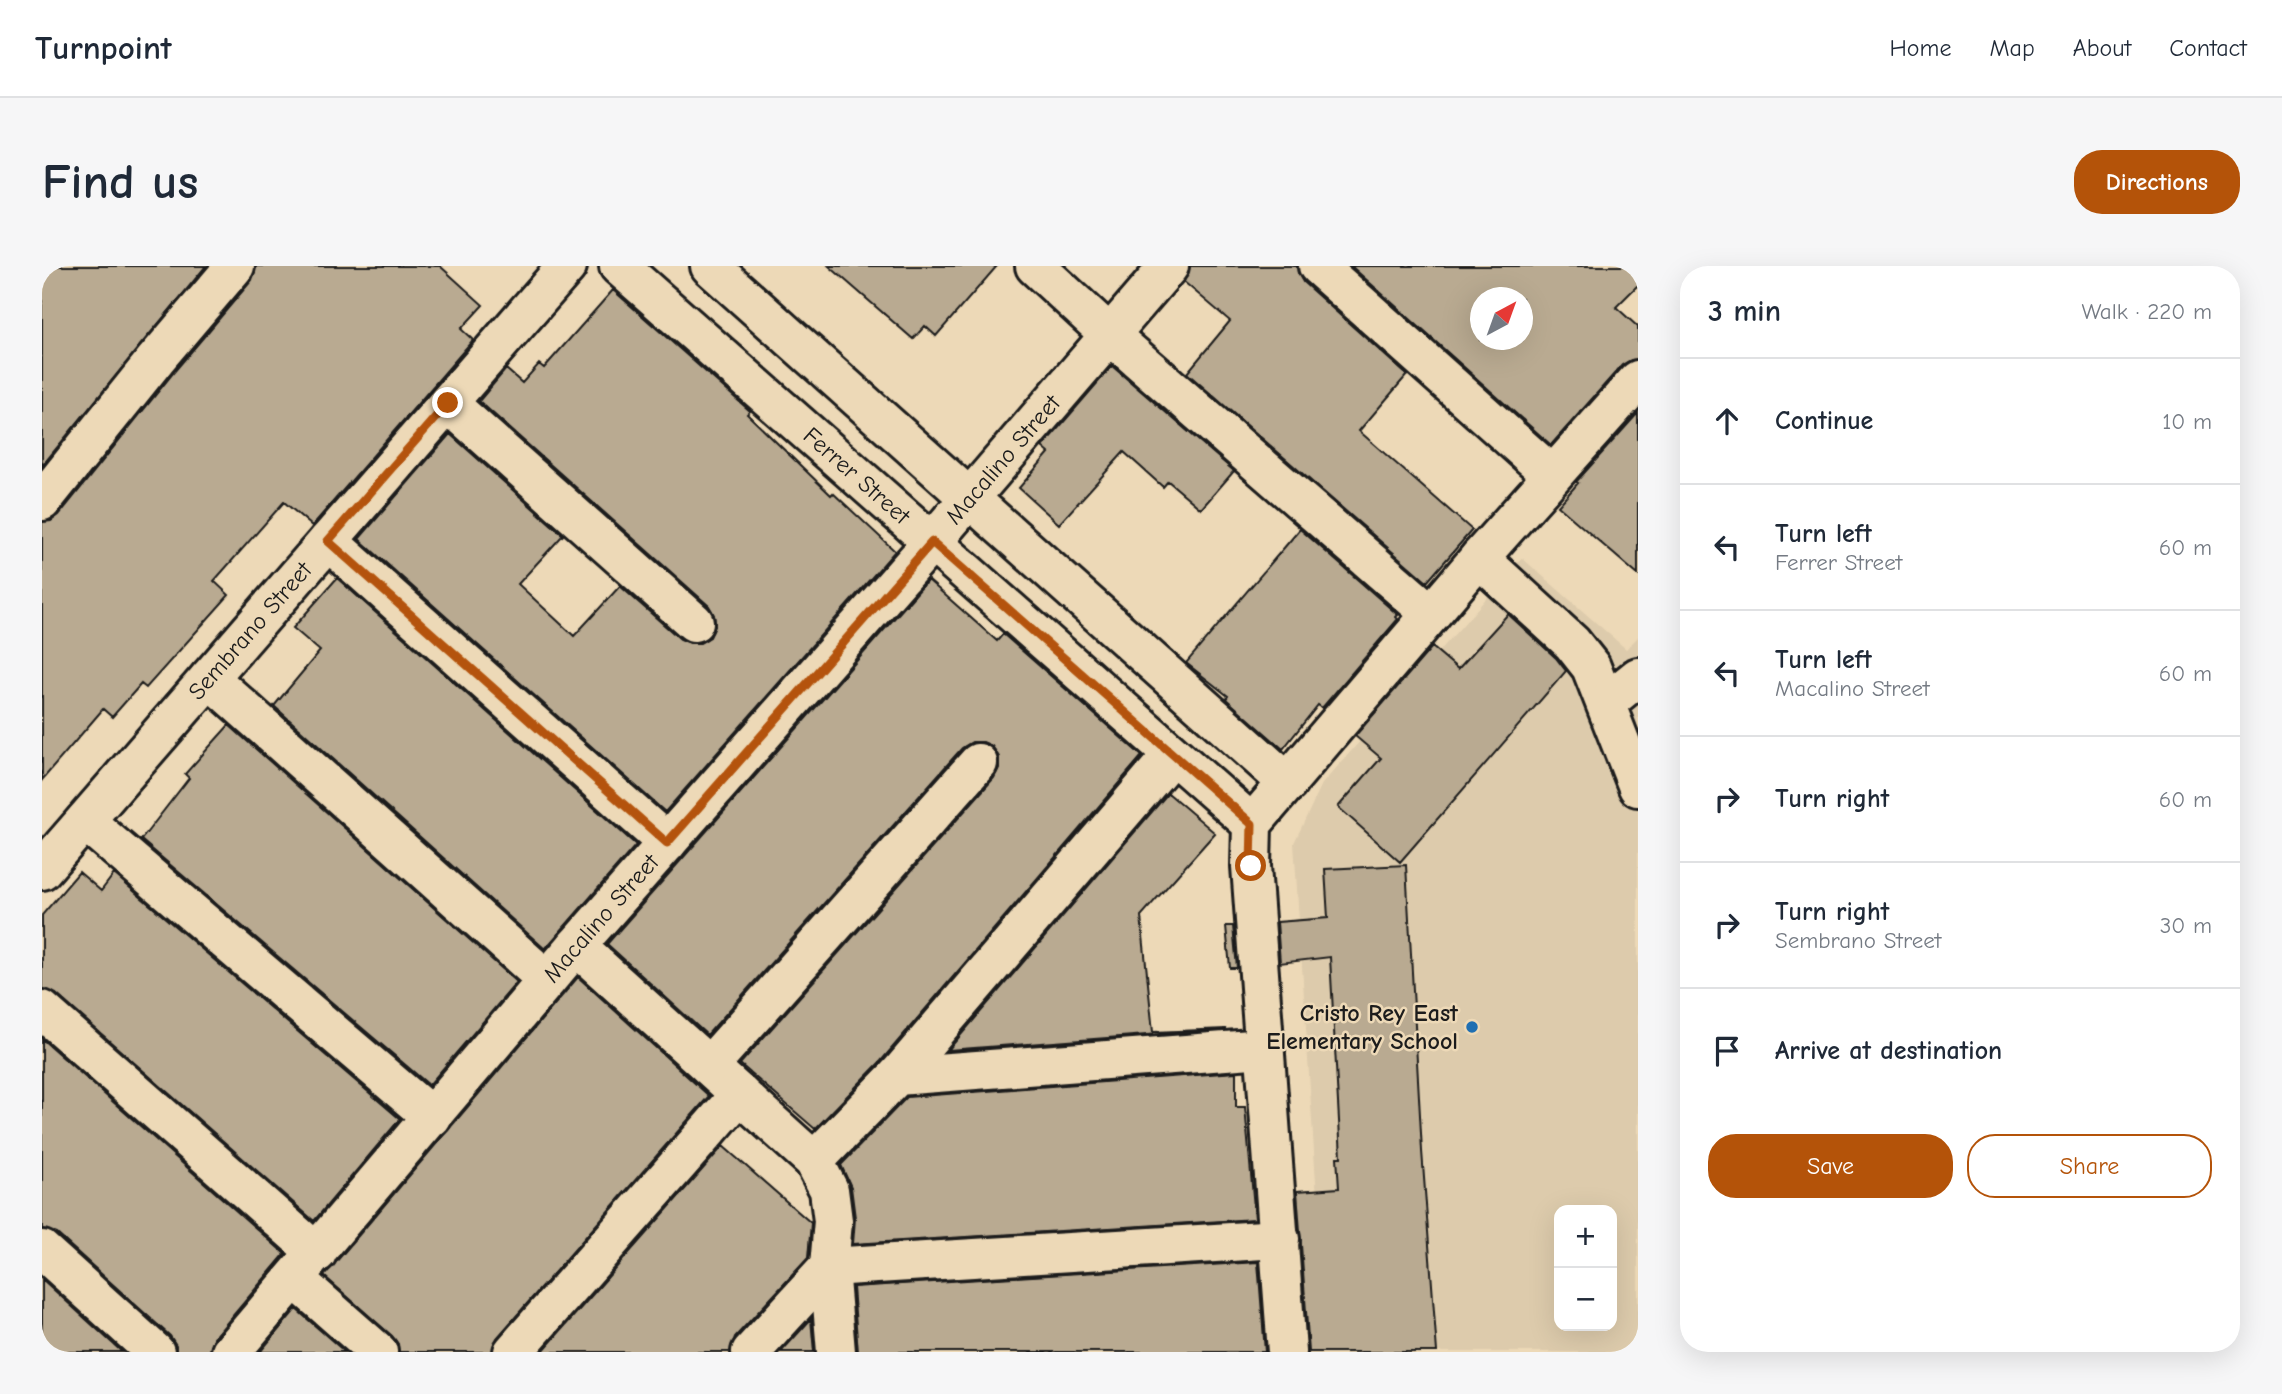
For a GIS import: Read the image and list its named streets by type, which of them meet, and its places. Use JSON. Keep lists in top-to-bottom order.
{
  "streets": {
    "street": ["Macalino Street", "Ferrer Street", "Sembrano Street"]
  },
  "crossings": [
    ["Macalino Street", "Ferrer Street"]
  ],
  "places": ["Cristo Rey East Elementary School"],
  "north": "top right",
  "page": {
    "header": "Turnpoint",
    "nav": [
      "Home",
      "Map",
      "About",
      "Contact"
    ],
    "buttons": [
      "Directions",
      ["Save", "Share"]
    ],
    "title": "Find us",
    "heading": ["3 min", "Walk · 220 m"],
    "list": [
      ["Continue", "10 m"],
      ["Turn left", "Ferrer Street", "60 m"],
      ["Turn left", "Macalino Street", "60 m"],
      ["Turn right", "60 m"],
      ["Turn right", "Sembrano Street", "30 m"],
      "Arrive at destination"
    ],
    "map_buttons": ["+", "−"]
  }
}
